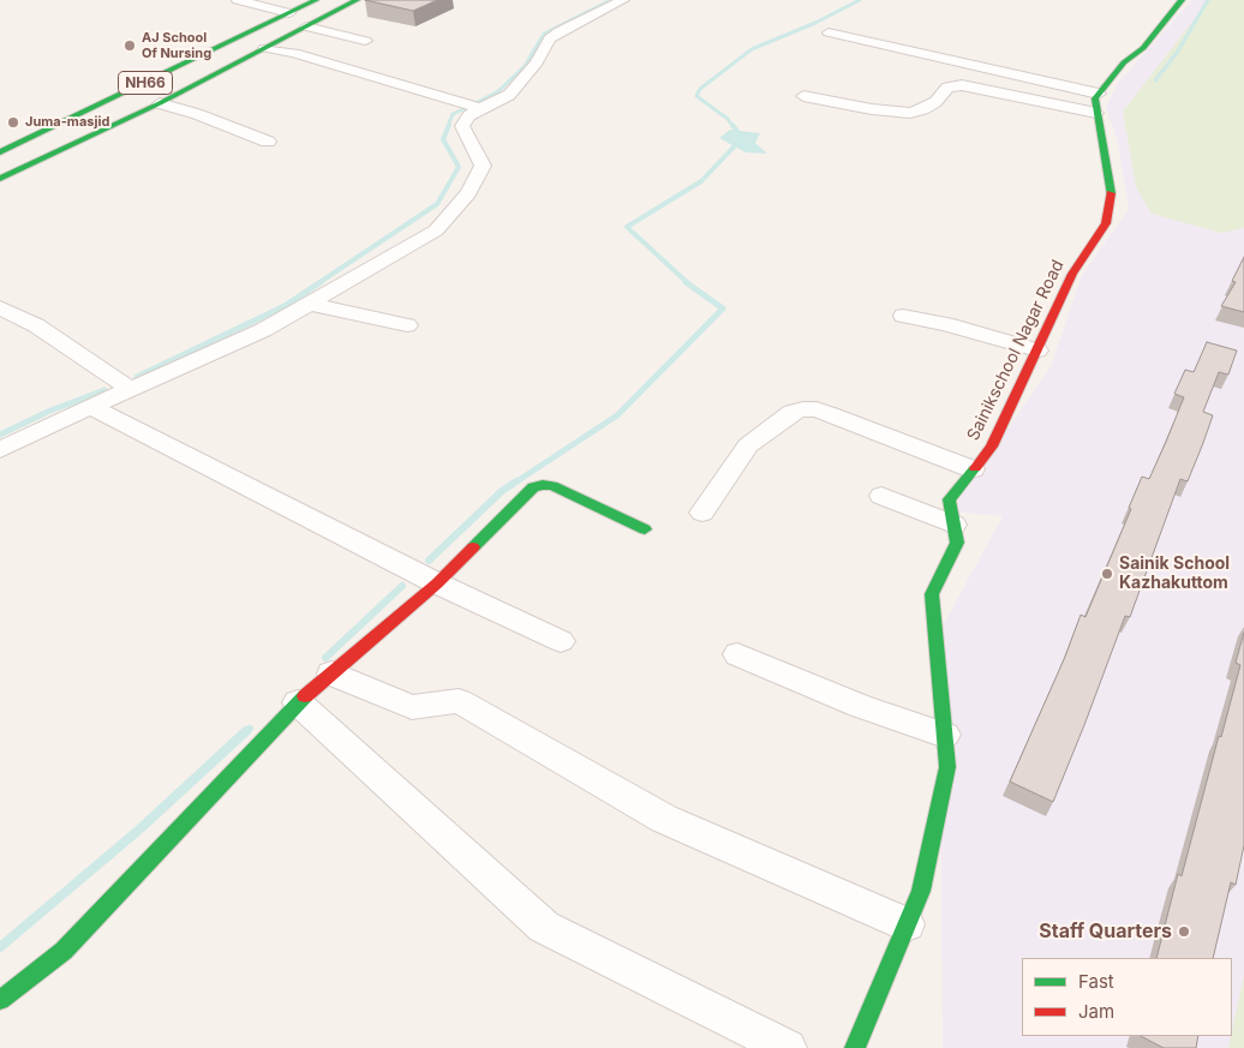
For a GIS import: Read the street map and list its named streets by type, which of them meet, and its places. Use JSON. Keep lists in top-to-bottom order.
{
  "streets": {
    "main road": ["NH66", "Sainikschool Nagar Road"]
  },
  "places": [
    "AJ School Of Nursing",
    "Juma-masjid",
    "Sainik School Kazhakuttom",
    "Staff Quarters"
  ],
  "legend": ["Fast", "Jam"]
}
